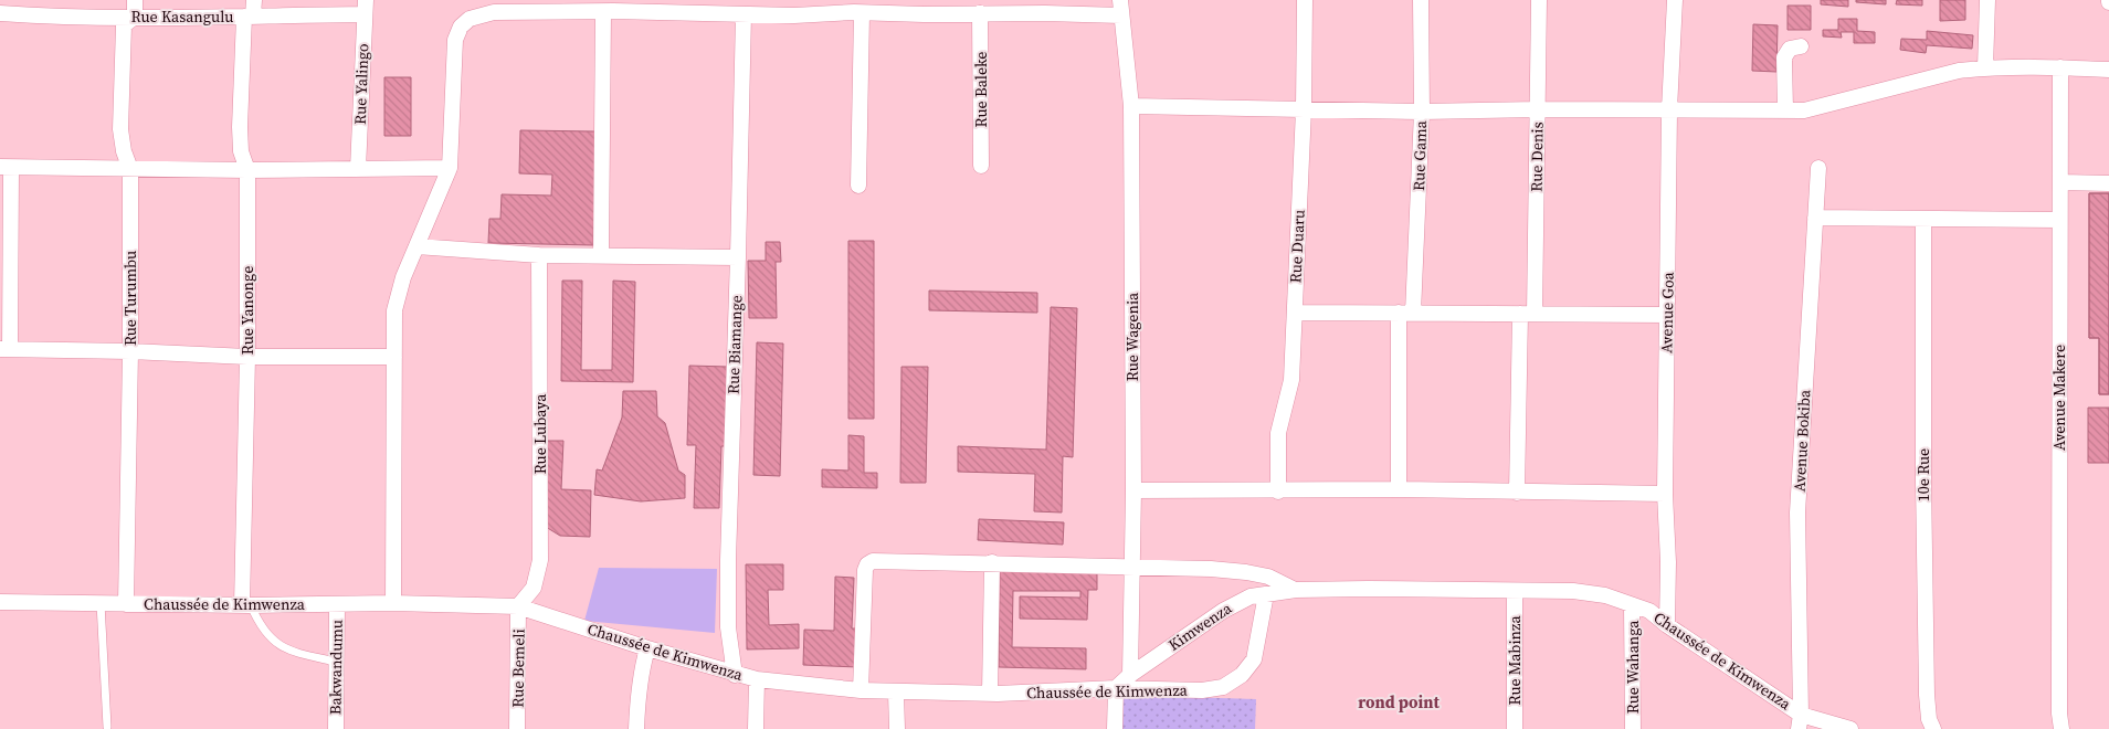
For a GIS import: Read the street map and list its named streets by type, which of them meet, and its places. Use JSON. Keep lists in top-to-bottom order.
{
  "streets": {
    "street": [
      "Rue Kasangulu",
      "Rue Yalingo",
      "Rue Baleke",
      "Rue Gama",
      "Rue Denis",
      "Rue Duaru",
      "Rue Turumbu",
      "Rue Yanonge",
      "Avenue Goa",
      "Rue Wagenia",
      "Rue Biamange",
      "Avenue Makere",
      "Rue Lubaya",
      "Avenue Bokiba",
      "10e Rue",
      "Chaussée de Kimwenza",
      "Kimwenza",
      "Rue Mabinza",
      "Bakwandumu",
      "Rue Wahanga",
      "Rue Bemeli"
    ]
  },
  "crossings": [
    ["Rue Kasangulu", "Rue Yalingo"],
    ["Rue Kasangulu", "Rue Turumbu"],
    ["Rue Kasangulu", "Rue Yanonge"],
    ["Rue Turumbu", "Chaussée de Kimwenza"],
    ["Rue Yanonge", "Chaussée de Kimwenza"],
    ["Avenue Goa", "Chaussée de Kimwenza"],
    ["Rue Wagenia", "Kimwenza"],
    ["Rue Biamange", "Chaussée de Kimwenza"],
    ["Rue Lubaya", "Chaussée de Kimwenza"],
    ["Rue Lubaya", "Rue Bemeli"],
    ["Avenue Bokiba", "Chaussée de Kimwenza"],
    ["Chaussée de Kimwenza", "Kimwenza"],
    ["Chaussée de Kimwenza", "Rue Mabinza"],
    ["Chaussée de Kimwenza", "Bakwandumu"],
    ["Chaussée de Kimwenza", "Rue Wahanga"],
    ["Chaussée de Kimwenza", "Rue Bemeli"]
  ],
  "districts": ["rond point"]
}
